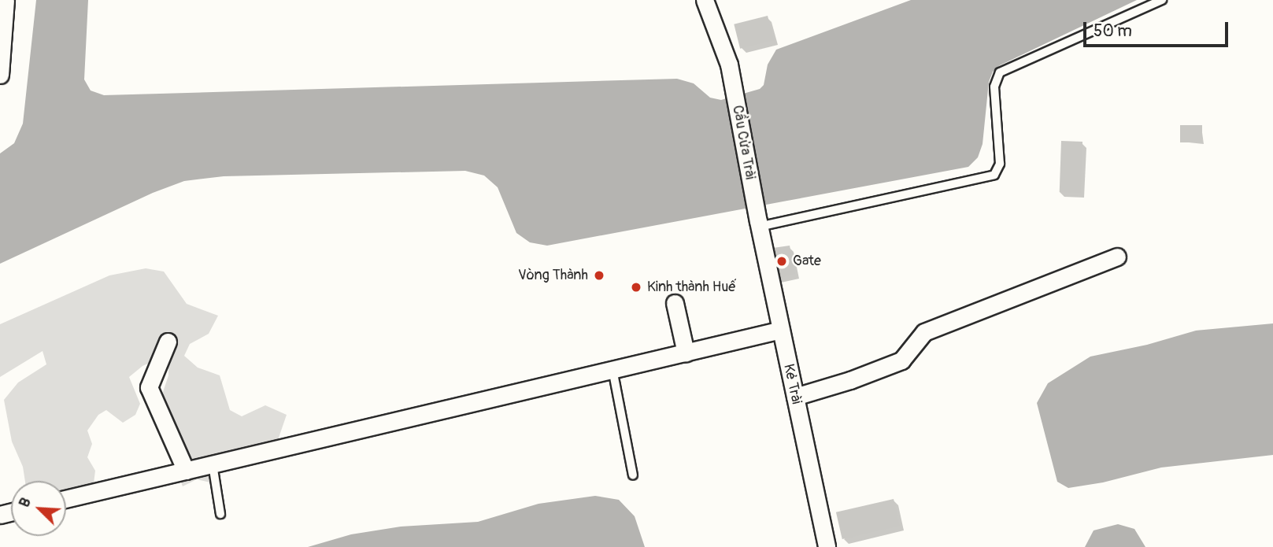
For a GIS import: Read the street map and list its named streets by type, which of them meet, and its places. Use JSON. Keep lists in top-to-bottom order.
{
  "streets": {
    "street": ["Cầu Cửa Trài", "Kẻ Trài"]
  },
  "crossings": [
    ["Cầu Cửa Trài", "Kẻ Trài"]
  ],
  "places": ["Gate", "Vòng Thành", "Kinh thành Huế"],
  "scale_bar": "50 m",
  "north": "top left"
}
